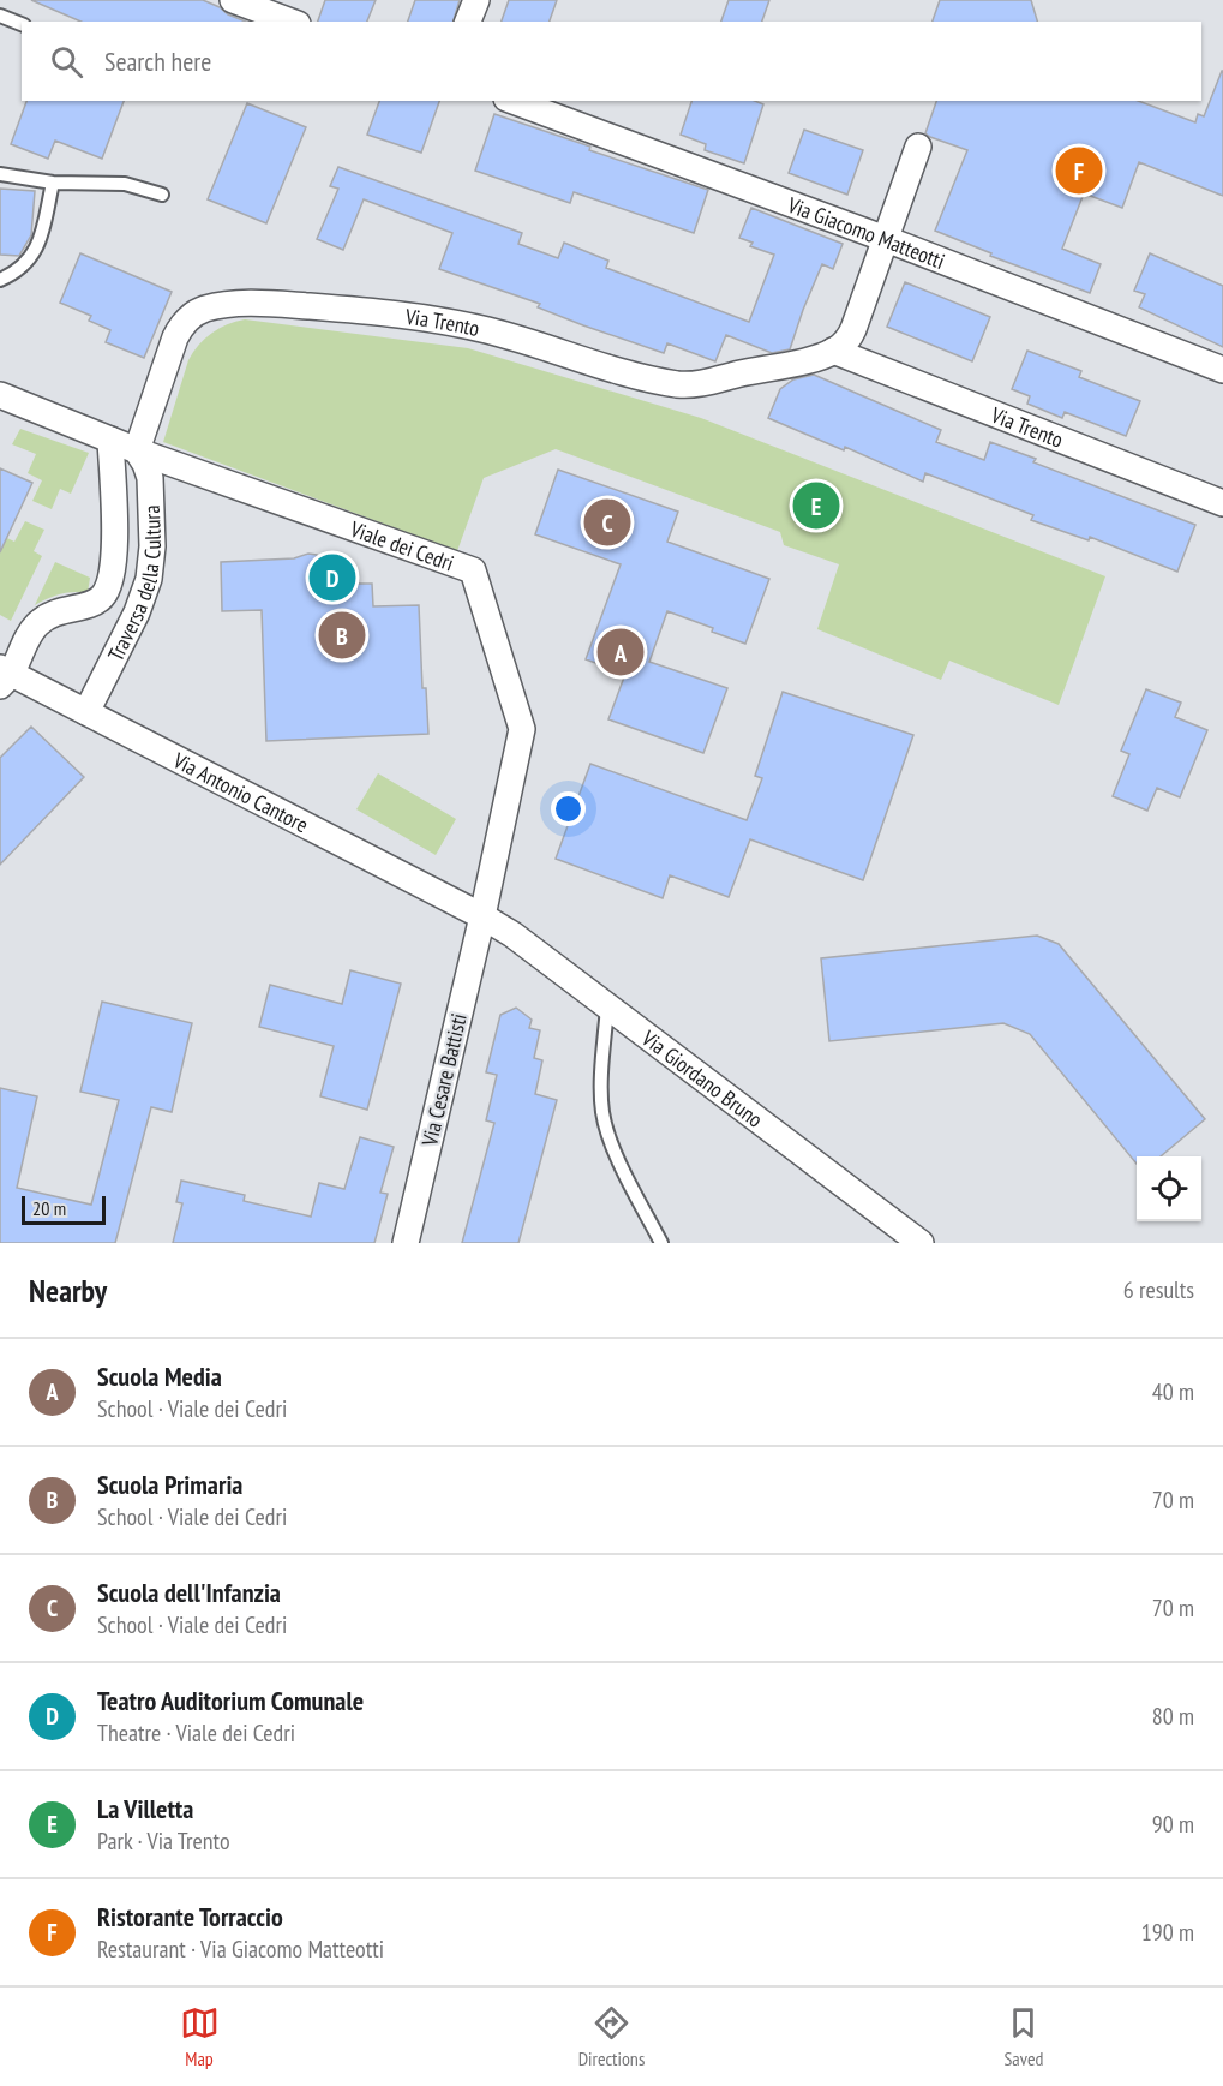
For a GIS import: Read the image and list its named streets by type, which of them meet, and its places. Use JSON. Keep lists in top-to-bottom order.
{
  "streets": {
    "street": [
      "Via Giacomo Matteotti",
      "Via Trento",
      "Viale dei Cedri",
      "Traversa della Cultura",
      "Via Antonio Cantore",
      "Via Giordano Bruno",
      "Via Cesare Battisti"
    ]
  },
  "crossings": [
    ["Via Trento", "Viale dei Cedri"],
    ["Via Trento", "Traversa della Cultura"],
    ["Viale dei Cedri", "Traversa della Cultura"],
    ["Viale dei Cedri", "Via Antonio Cantore"],
    ["Viale dei Cedri", "Via Giordano Bruno"],
    ["Viale dei Cedri", "Via Cesare Battisti"],
    ["Traversa della Cultura", "Via Antonio Cantore"],
    ["Via Antonio Cantore", "Via Giordano Bruno"],
    ["Via Antonio Cantore", "Via Cesare Battisti"],
    ["Via Giordano Bruno", "Via Cesare Battisti"]
  ],
  "scale_bar": "20 m",
  "page": {
    "search": "Search here",
    "pins": [
      "F",
      "E",
      "C",
      "D",
      "B",
      "A"
    ],
    "scale": "20 m",
    "heading": ["Nearby", "6 results"],
    "list": [
      {
        "mark": "A",
        "name": "Scuola Media",
        "note": "School · Viale dei Cedri",
        "value": "40 m"
      },
      {
        "mark": "B",
        "name": "Scuola Primaria",
        "note": "School · Viale dei Cedri",
        "value": "70 m"
      },
      {
        "mark": "C",
        "name": "Scuola dell'Infanzia",
        "note": "School · Viale dei Cedri",
        "value": "70 m"
      },
      {
        "mark": "D",
        "name": "Teatro Auditorium Comunale",
        "note": "Theatre · Viale dei Cedri",
        "value": "80 m"
      },
      {
        "mark": "E",
        "name": "La Villetta",
        "note": "Park · Via Trento",
        "value": "90 m"
      },
      {
        "mark": "F",
        "name": "Ristorante Torraccio",
        "note": "Restaurant · Via Giacomo Matteotti",
        "value": "190 m"
      }
    ],
    "nav": ["Map", "Directions", "Saved"]
  }
}
